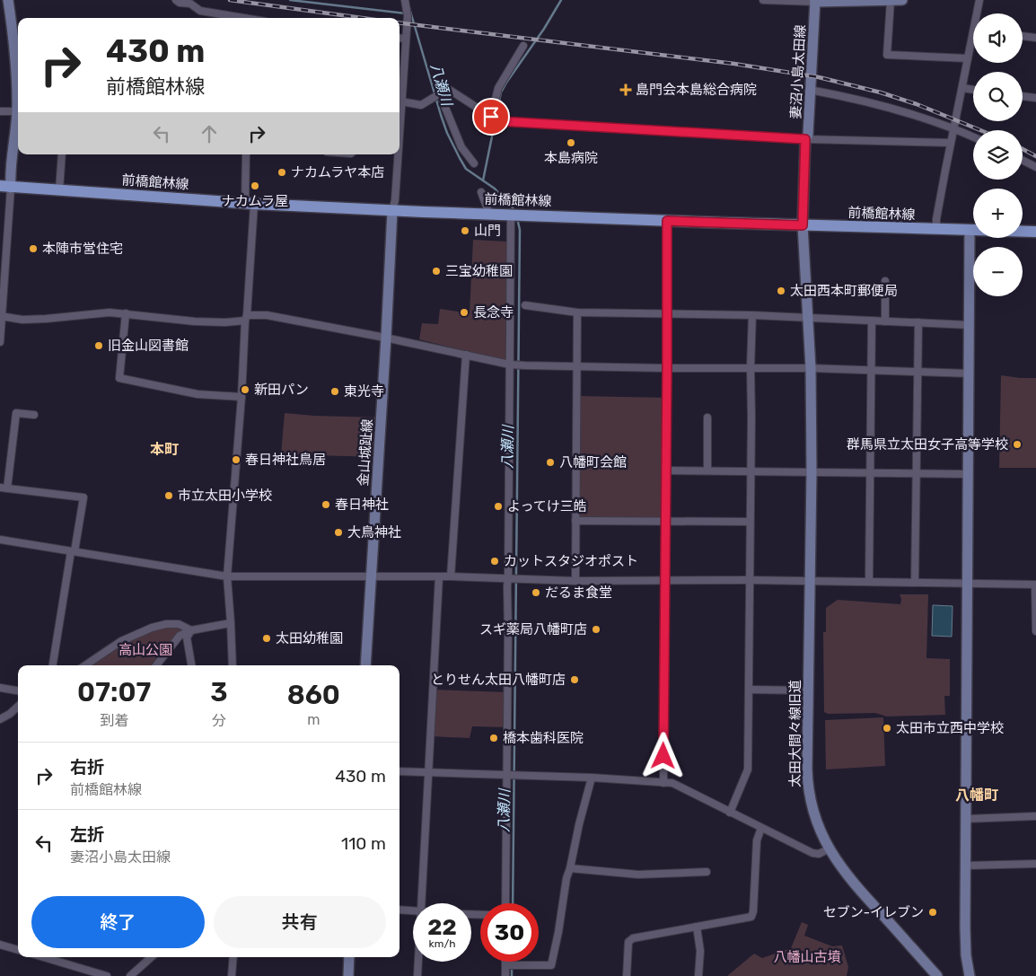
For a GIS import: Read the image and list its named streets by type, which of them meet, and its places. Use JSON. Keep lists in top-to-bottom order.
{
  "streets": {
    "main road": ["前橋館林線"],
    "street": ["妻沼小島太田線", "金山城趾線", "太田大間々線旧道"]
  },
  "crossings": [
    ["妻沼小島太田線", "前橋館林線"],
    ["妻沼小島太田線", "太田大間々線旧道"],
    ["前橋館林線", "金山城趾線"]
  ],
  "districts": ["本町", "八幡町"],
  "water": ["八瀬川"],
  "parks": ["高山公園", "八幡山古墳"],
  "places": {
    "health": ["島門会本島総合病院"],
    "other": [
      "本島病院",
      "ナカムラヤ本店",
      "ナカムラ屋",
      "山門",
      "本陣市営住宅",
      "三宝幼稚園",
      "太田西本町郵便局",
      "長念寺",
      "旧金山図書館",
      "新田パン",
      "東光寺",
      "群馬県立太田女子高等学校",
      "春日神社鳥居",
      "八幡町会館",
      "市立太田小学校",
      "春日神社",
      "よってけ三皓",
      "大鳥神社",
      "カットスタジオポスト",
      "だるま食堂",
      "スギ薬局八幡町店",
      "太田幼稚園",
      "とりせん太田八幡町店",
      "太田市立西中学校",
      "橋本歯科医院",
      "セブン-イレブン"
    ]
  },
  "page": {
    "map_buttons": ["+", "−"],
    "turn": ["430 m", "前橋館林線"],
    "eta": [
      "07:07",
      "到着",
      "3",
      "分",
      "860",
      "m"
    ],
    "list": [
      {
        "name": "右折",
        "note": "前橋館林線",
        "value": "430 m"
      },
      {
        "name": "左折",
        "note": "妻沼小島太田線",
        "value": "110 m"
      }
    ],
    "buttons": ["終了", "共有"],
    "speed": "22 km/h",
    "limit": "30"
  }
}
